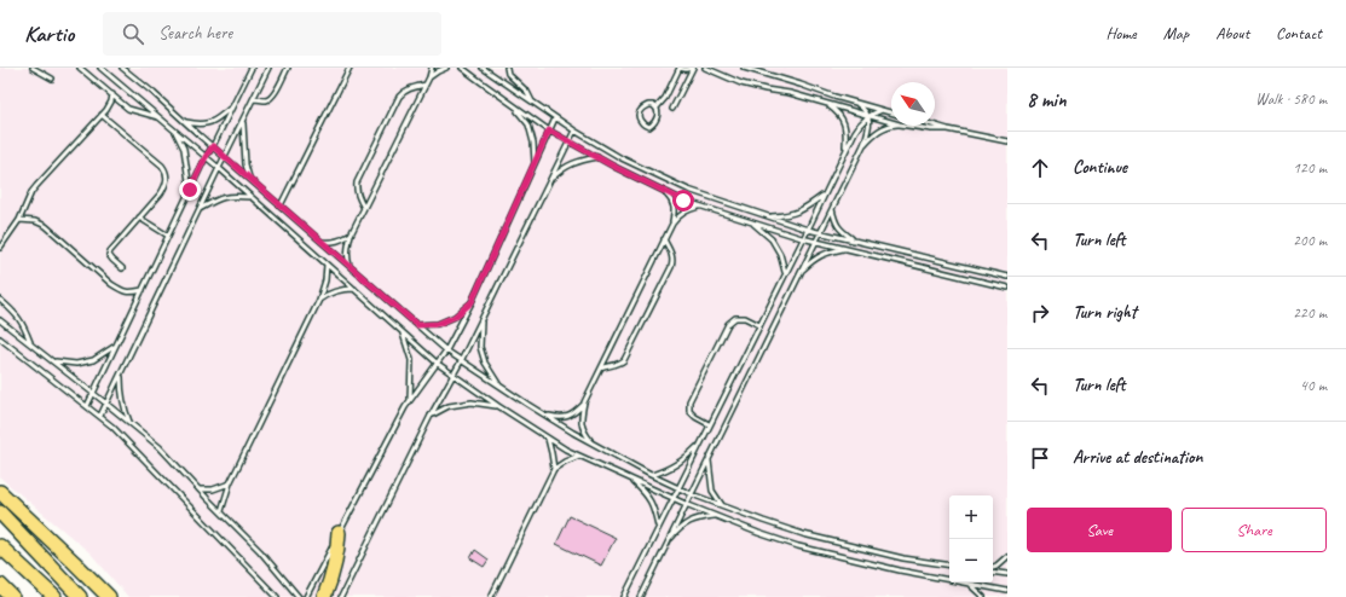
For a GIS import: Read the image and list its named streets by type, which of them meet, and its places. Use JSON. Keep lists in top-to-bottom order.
{
  "north": "top left",
  "page": {
    "header": "Kartio",
    "search": "Search here",
    "nav": [
      "Home",
      "Map",
      "About",
      "Contact"
    ],
    "heading": ["8 min", "Walk · 580 m"],
    "list": [
      ["Continue", "120 m"],
      ["Turn left", "200 m"],
      ["Turn right", "220 m"],
      ["Turn left", "40 m"],
      "Arrive at destination"
    ],
    "buttons": ["Save", "Share"],
    "map_buttons": ["+", "−"]
  }
}
